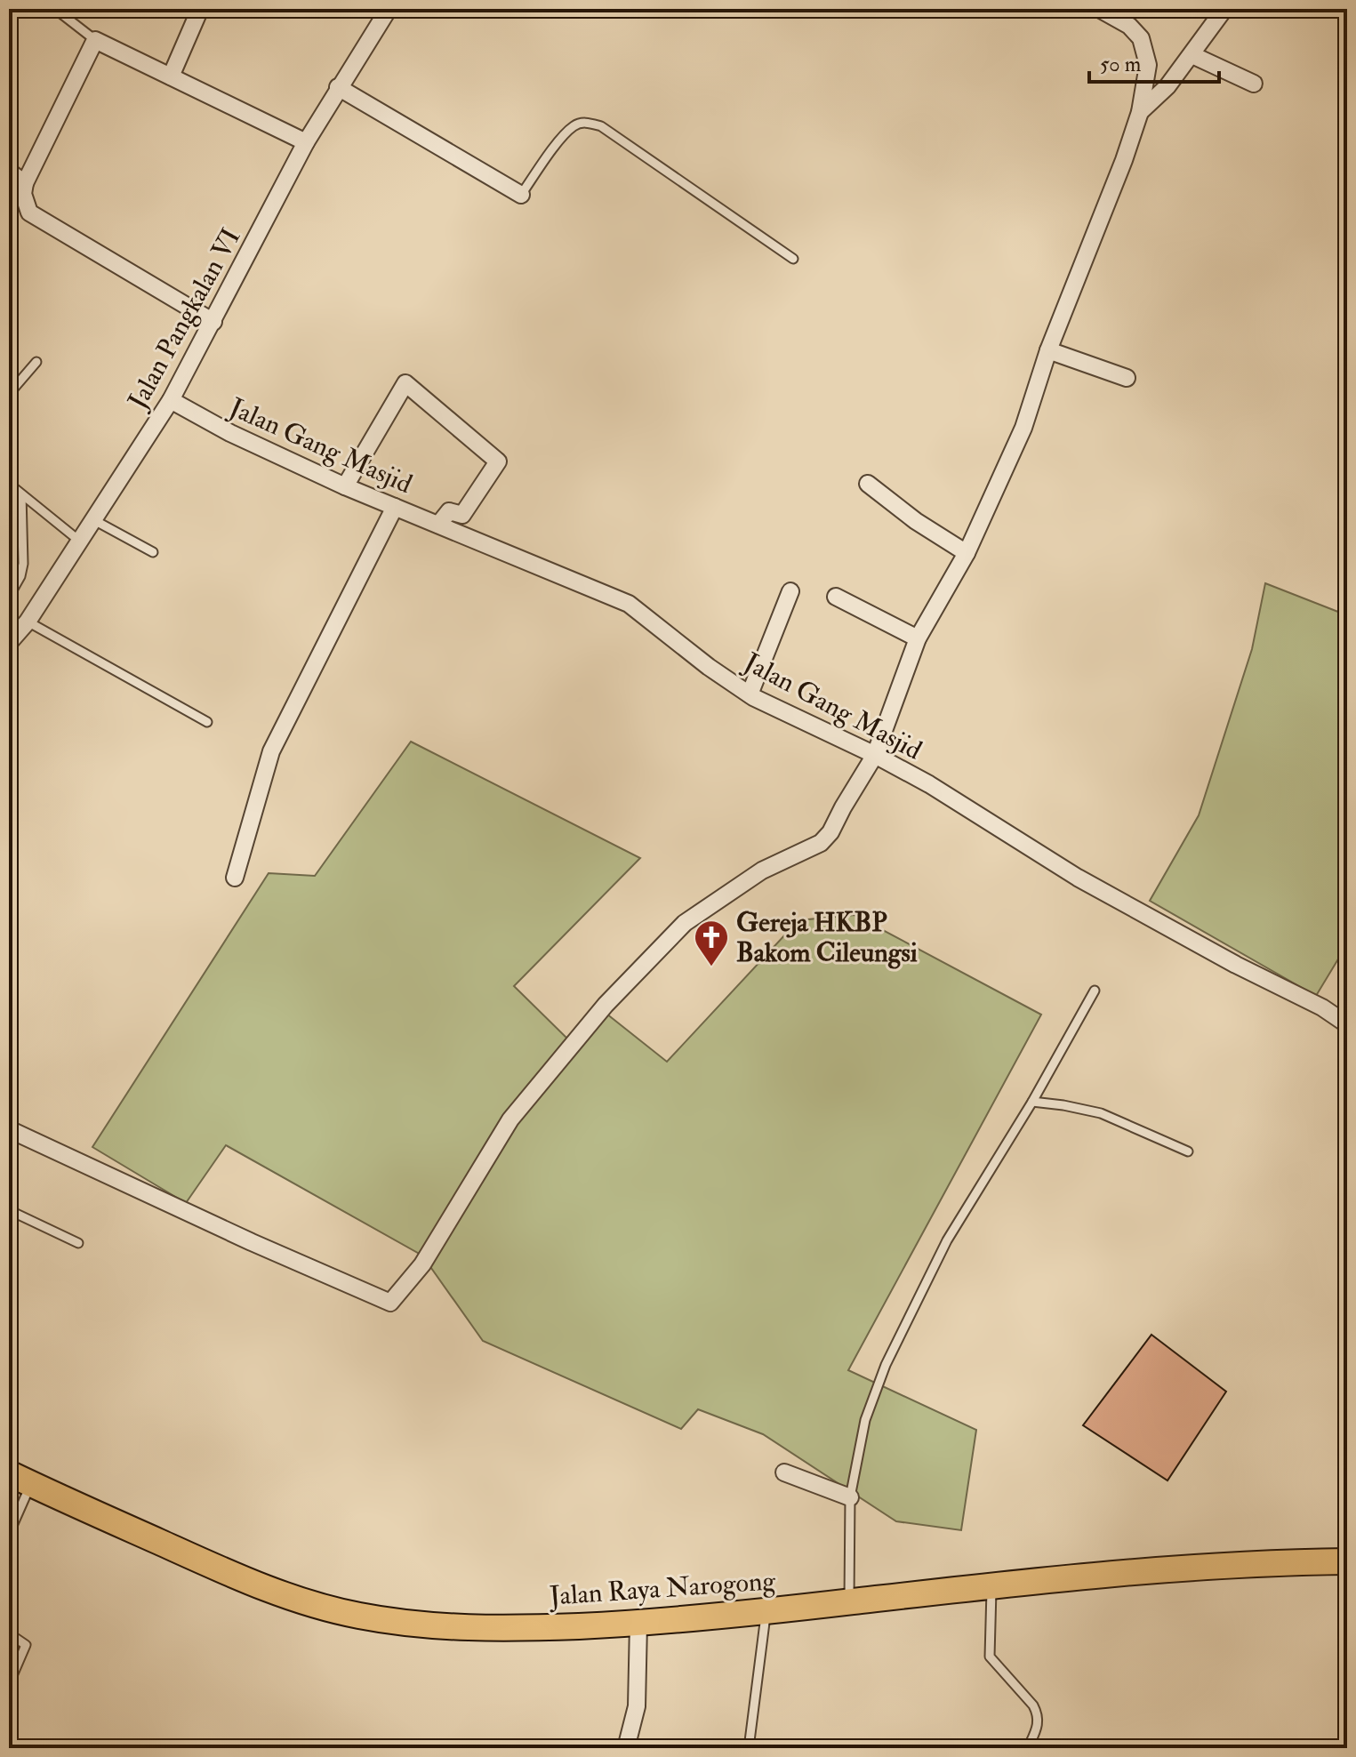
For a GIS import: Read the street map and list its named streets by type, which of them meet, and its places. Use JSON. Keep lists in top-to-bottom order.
{
  "streets": {
    "main road": ["Jalan Raya Narogong"],
    "street": ["Jalan Pangkalan VI", "Jalan Gang Masjid"]
  },
  "crossings": [
    ["Jalan Pangkalan VI", "Jalan Gang Masjid"]
  ],
  "places": {
    "church": ["Gereja HKBP Bakom Cileungsi"]
  },
  "scale_bar": "50 m"
}
